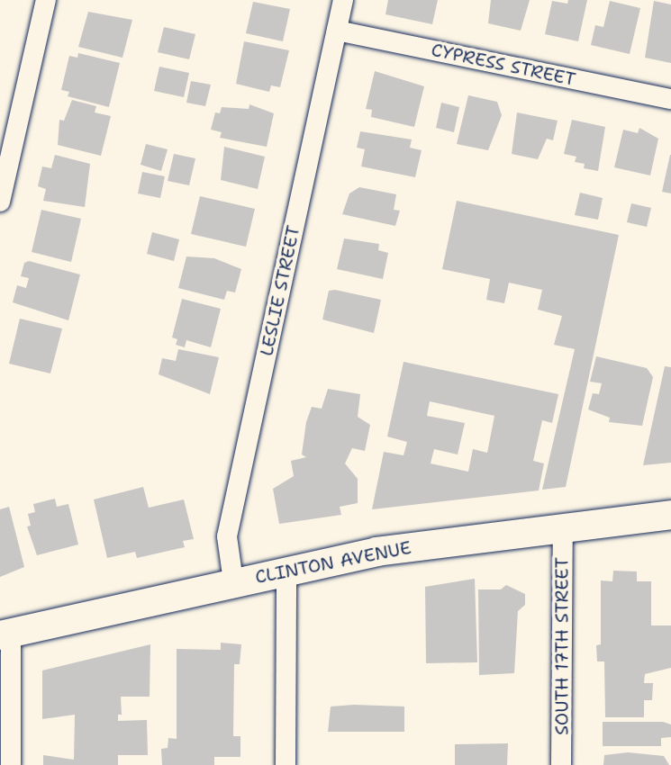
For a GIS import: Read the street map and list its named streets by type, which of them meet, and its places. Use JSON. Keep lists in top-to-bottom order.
{
  "streets": {
    "main road": ["CLINTON AVENUE"],
    "street": ["CYPRESS STREET", "LESLIE STREET", "SOUTH 17TH STREET"]
  },
  "crossings": [
    ["CYPRESS STREET", "LESLIE STREET"],
    ["LESLIE STREET", "CLINTON AVENUE"],
    ["CLINTON AVENUE", "SOUTH 17TH STREET"]
  ]
}
